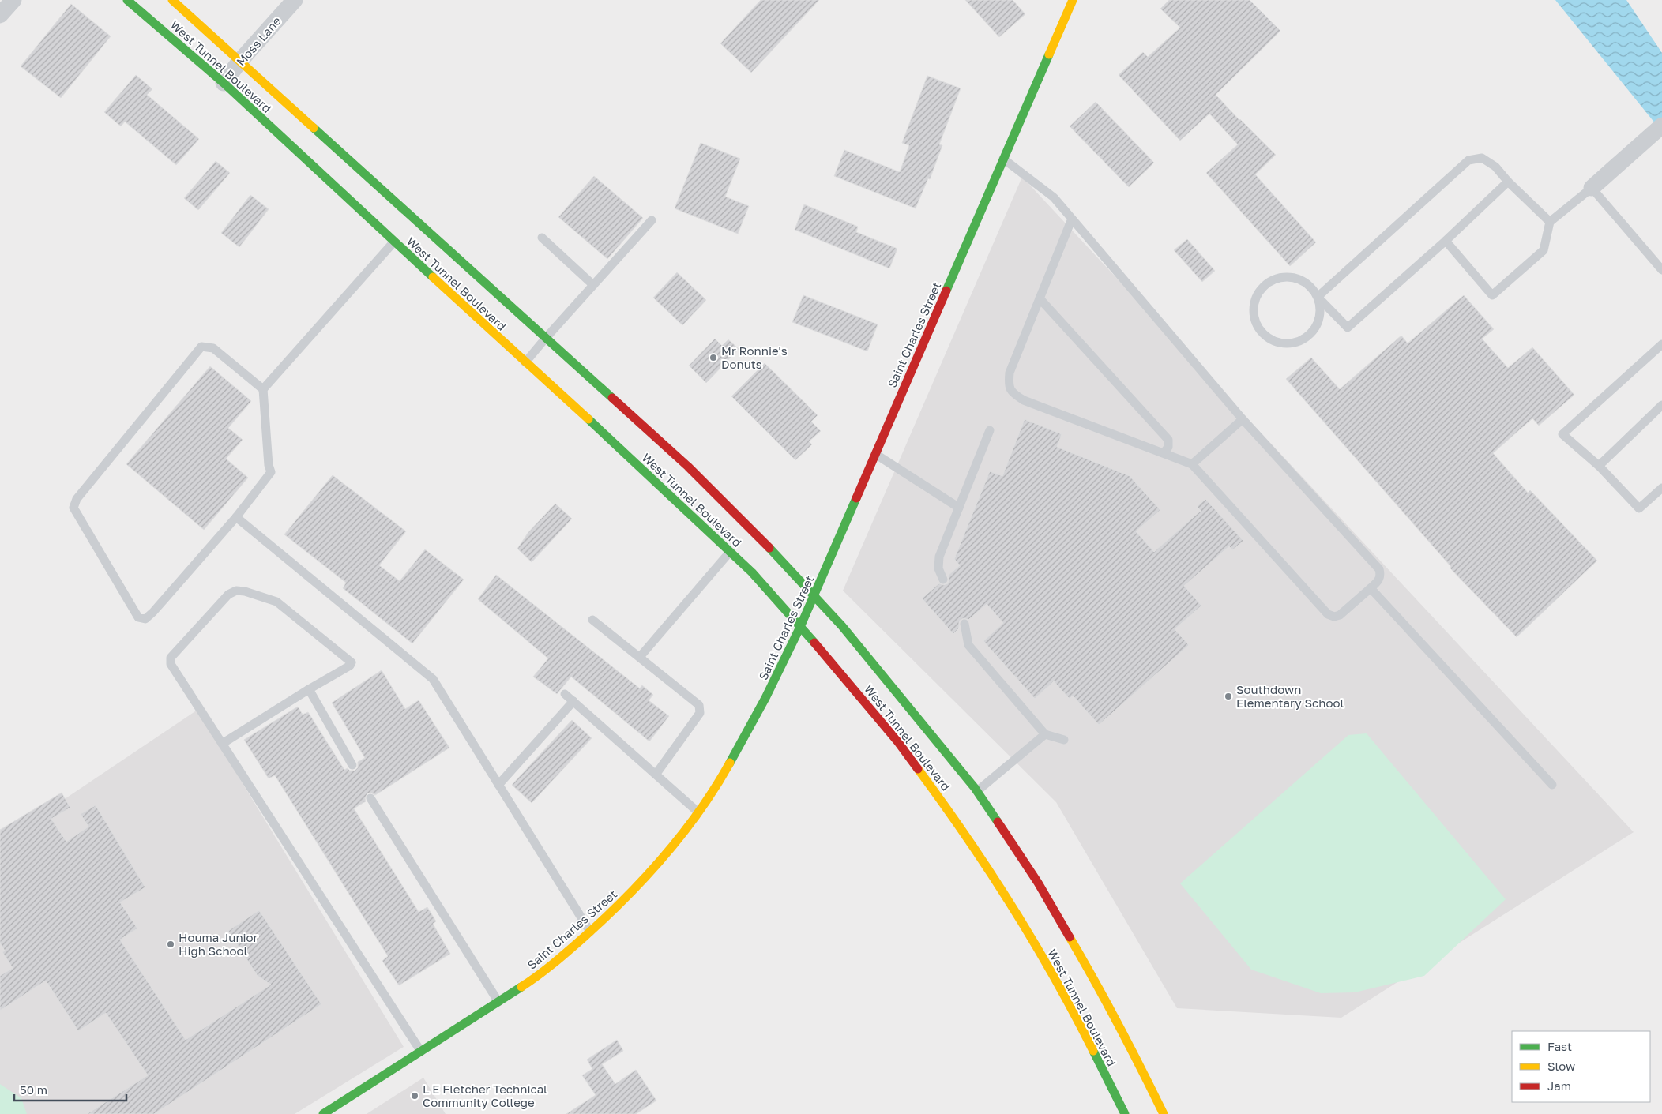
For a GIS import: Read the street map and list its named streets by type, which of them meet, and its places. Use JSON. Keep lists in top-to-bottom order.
{
  "streets": {
    "main road": ["West Tunnel Boulevard", "Saint Charles Street"],
    "street": ["Moss Lane"]
  },
  "crossings": [
    ["Moss Lane", "West Tunnel Boulevard"],
    ["West Tunnel Boulevard", "Saint Charles Street"]
  ],
  "places": [
    "Mr Ronnie's Donuts",
    "Southdown Elementary School",
    "Houma Junior High School",
    "L E Fletcher Technical Community College"
  ],
  "legend": ["Fast", "Slow", "Jam"],
  "scale_bar": "50 m"
}
